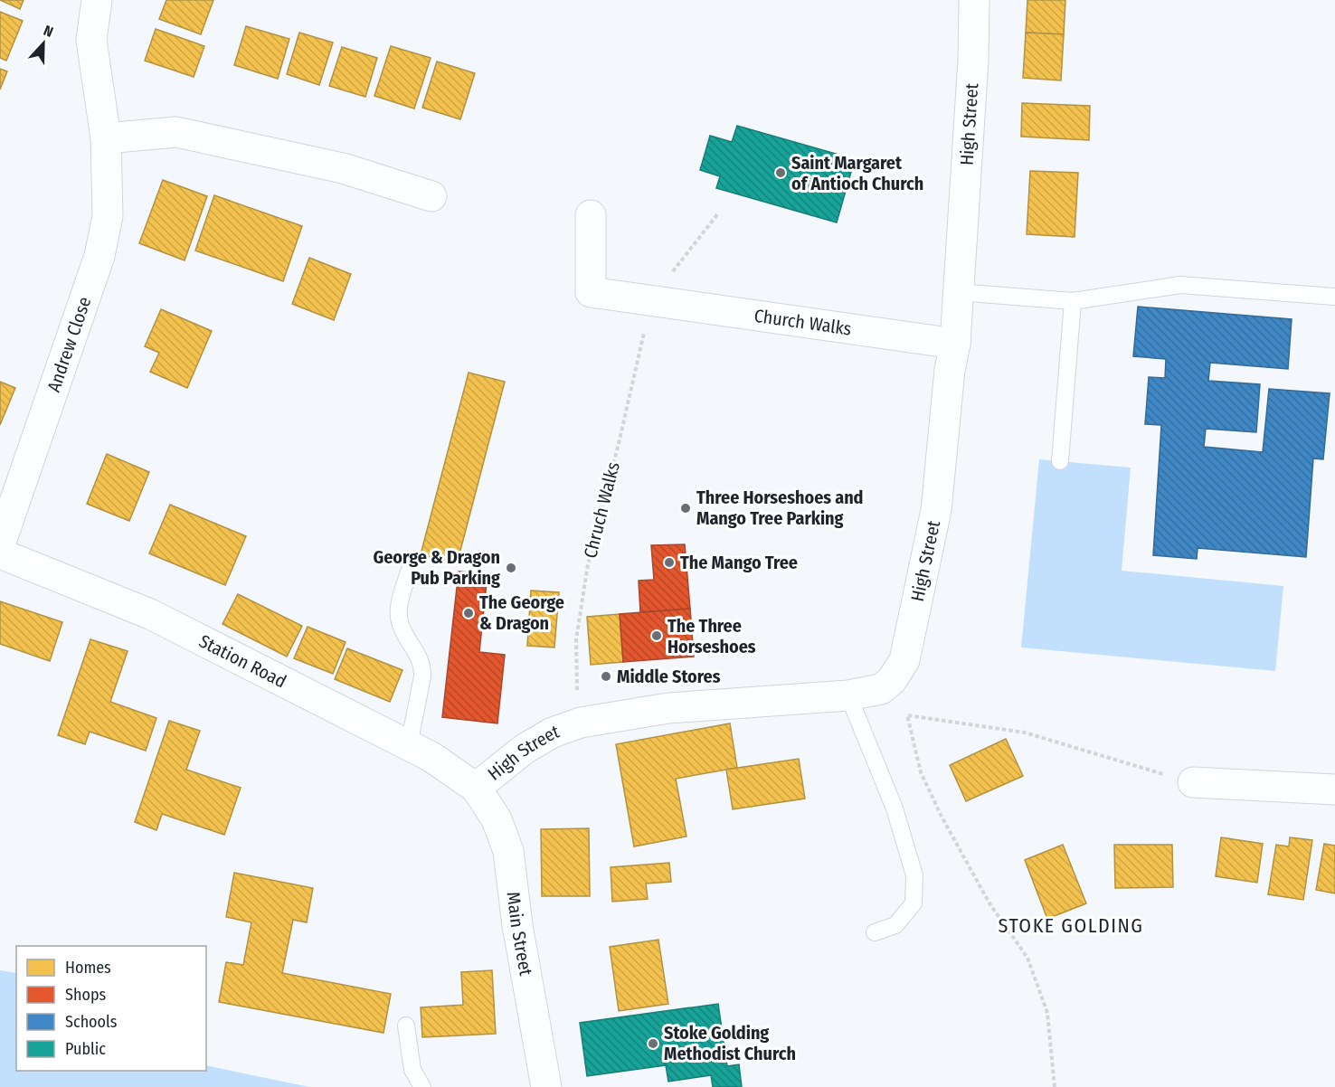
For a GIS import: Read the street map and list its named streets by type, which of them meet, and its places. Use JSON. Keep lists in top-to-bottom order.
{
  "streets": {
    "street": [
      "High Street",
      "Church Walks",
      "Andrew Close",
      "Station Road",
      "Main Street"
    ],
    "path": ["Chruch Walks"]
  },
  "crossings": [
    ["High Street", "Church Walks"],
    ["High Street", "Chruch Walks"],
    ["High Street", "Station Road"],
    ["High Street", "Main Street"],
    ["Church Walks", "Chruch Walks"],
    ["Station Road", "Main Street"]
  ],
  "districts": ["STOKE GOLDING"],
  "places": [
    "Saint Margaret of Antioch Church",
    "Three Horseshoes and Mango Tree Parking",
    "The Mango Tree",
    "George & Dragon Pub Parking",
    "The George & Dragon",
    "The Three Horseshoes",
    "Middle Stores",
    "Stoke Golding Methodist Church"
  ],
  "legend": [
    "Homes",
    "Shops",
    "Schools",
    "Public"
  ],
  "north": "top"
}
